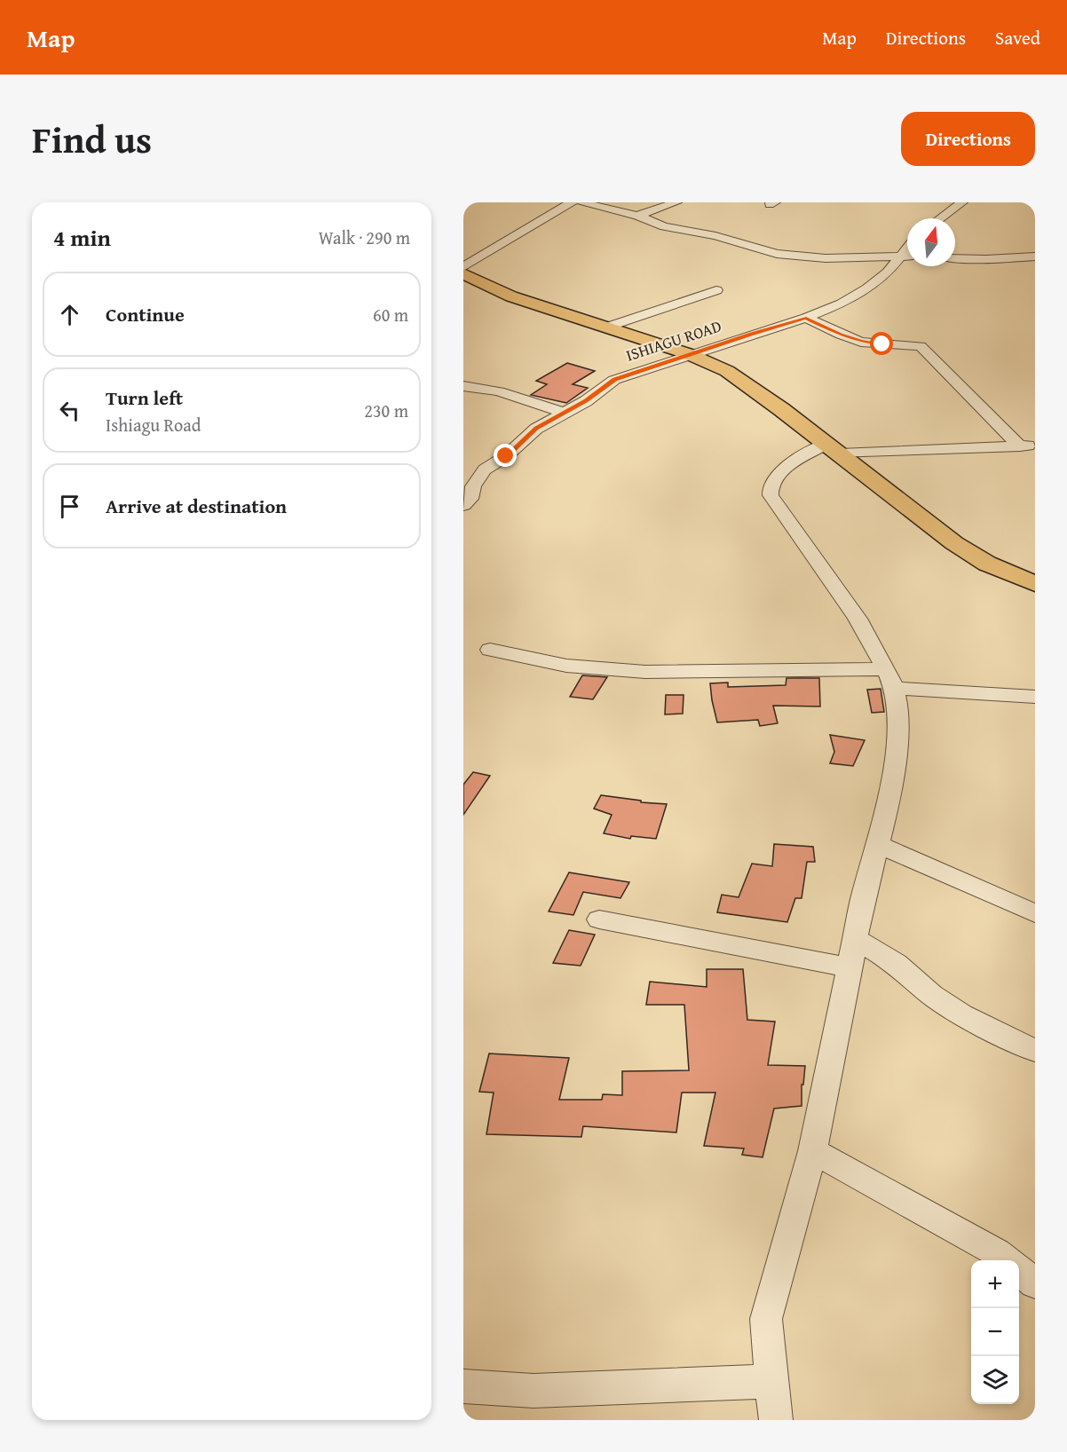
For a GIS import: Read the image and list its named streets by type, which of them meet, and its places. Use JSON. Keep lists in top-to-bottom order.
{
  "streets": {
    "street": ["ISHIAGU ROAD"]
  },
  "north": "top",
  "page": {
    "header": "Map",
    "nav": ["Map", "Directions", "Saved"],
    "title": "Find us",
    "buttons": "Directions",
    "heading": ["4 min", "Walk · 290 m"],
    "list": [
      ["Continue", "60 m"],
      ["Turn left", "Ishiagu Road", "230 m"],
      "Arrive at destination"
    ],
    "map_buttons": ["+", "−"]
  }
}
